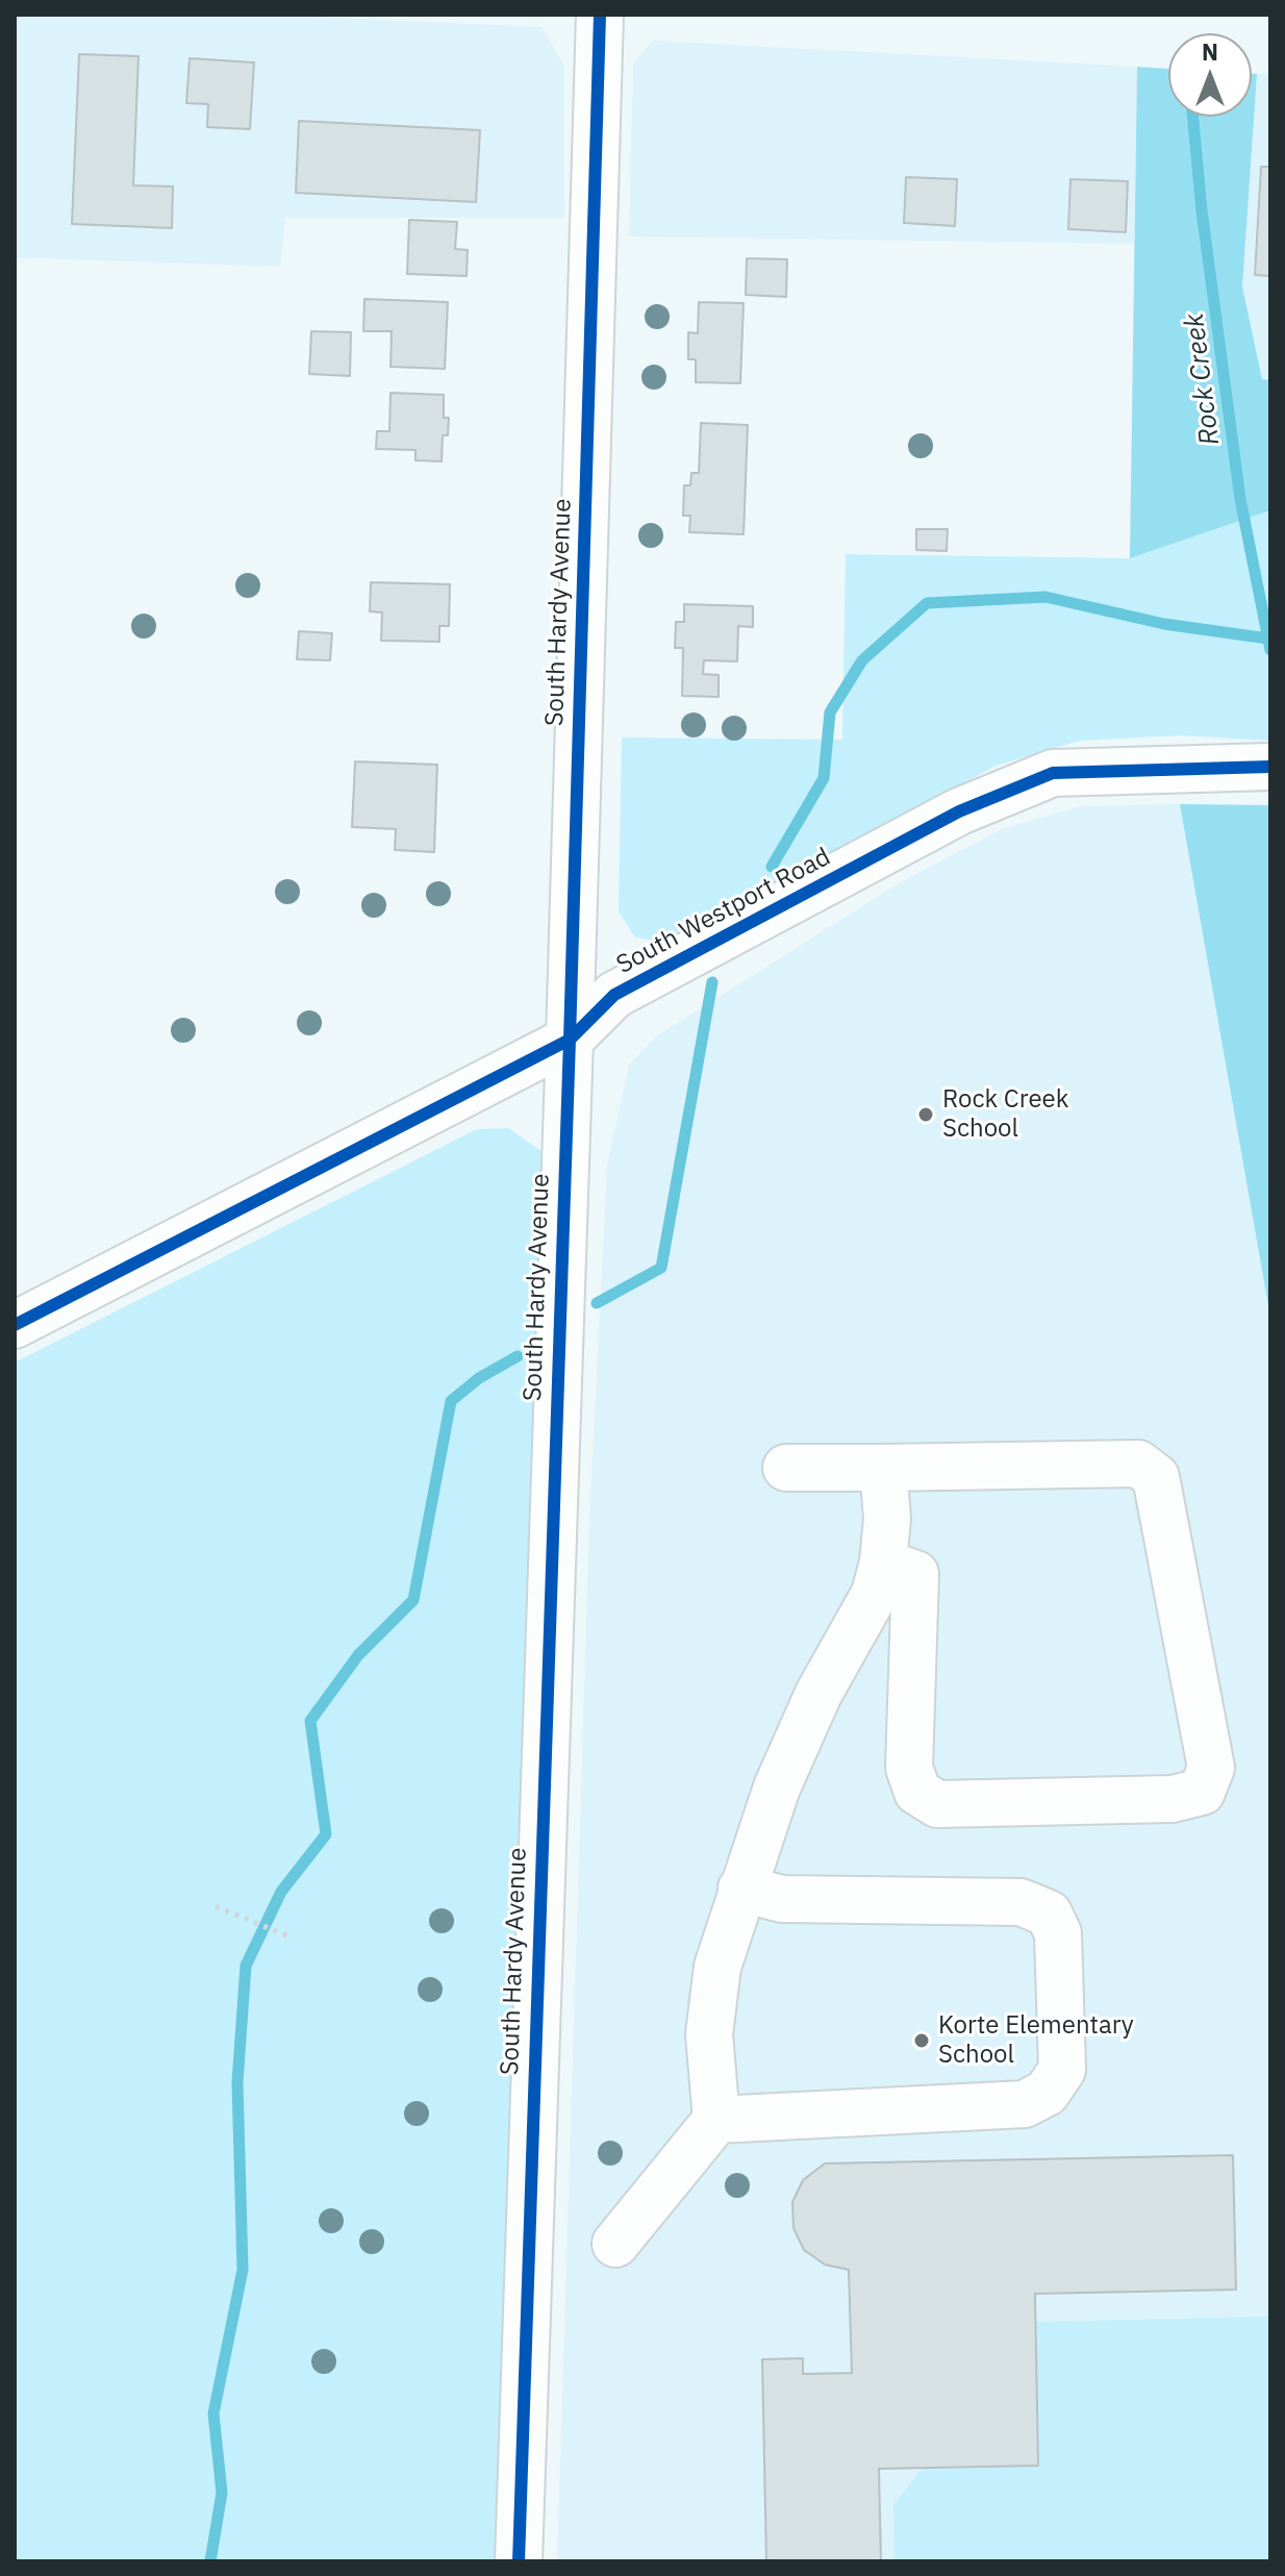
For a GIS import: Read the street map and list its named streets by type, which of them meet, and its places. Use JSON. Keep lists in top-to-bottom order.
{
  "streets": {
    "street": ["South Hardy Avenue", "South Westport Road"]
  },
  "crossings": [
    ["South Hardy Avenue", "South Westport Road"]
  ],
  "water": ["Rock Creek"],
  "places": ["Rock Creek School", "Korte Elementary School"],
  "north": "top"
}
